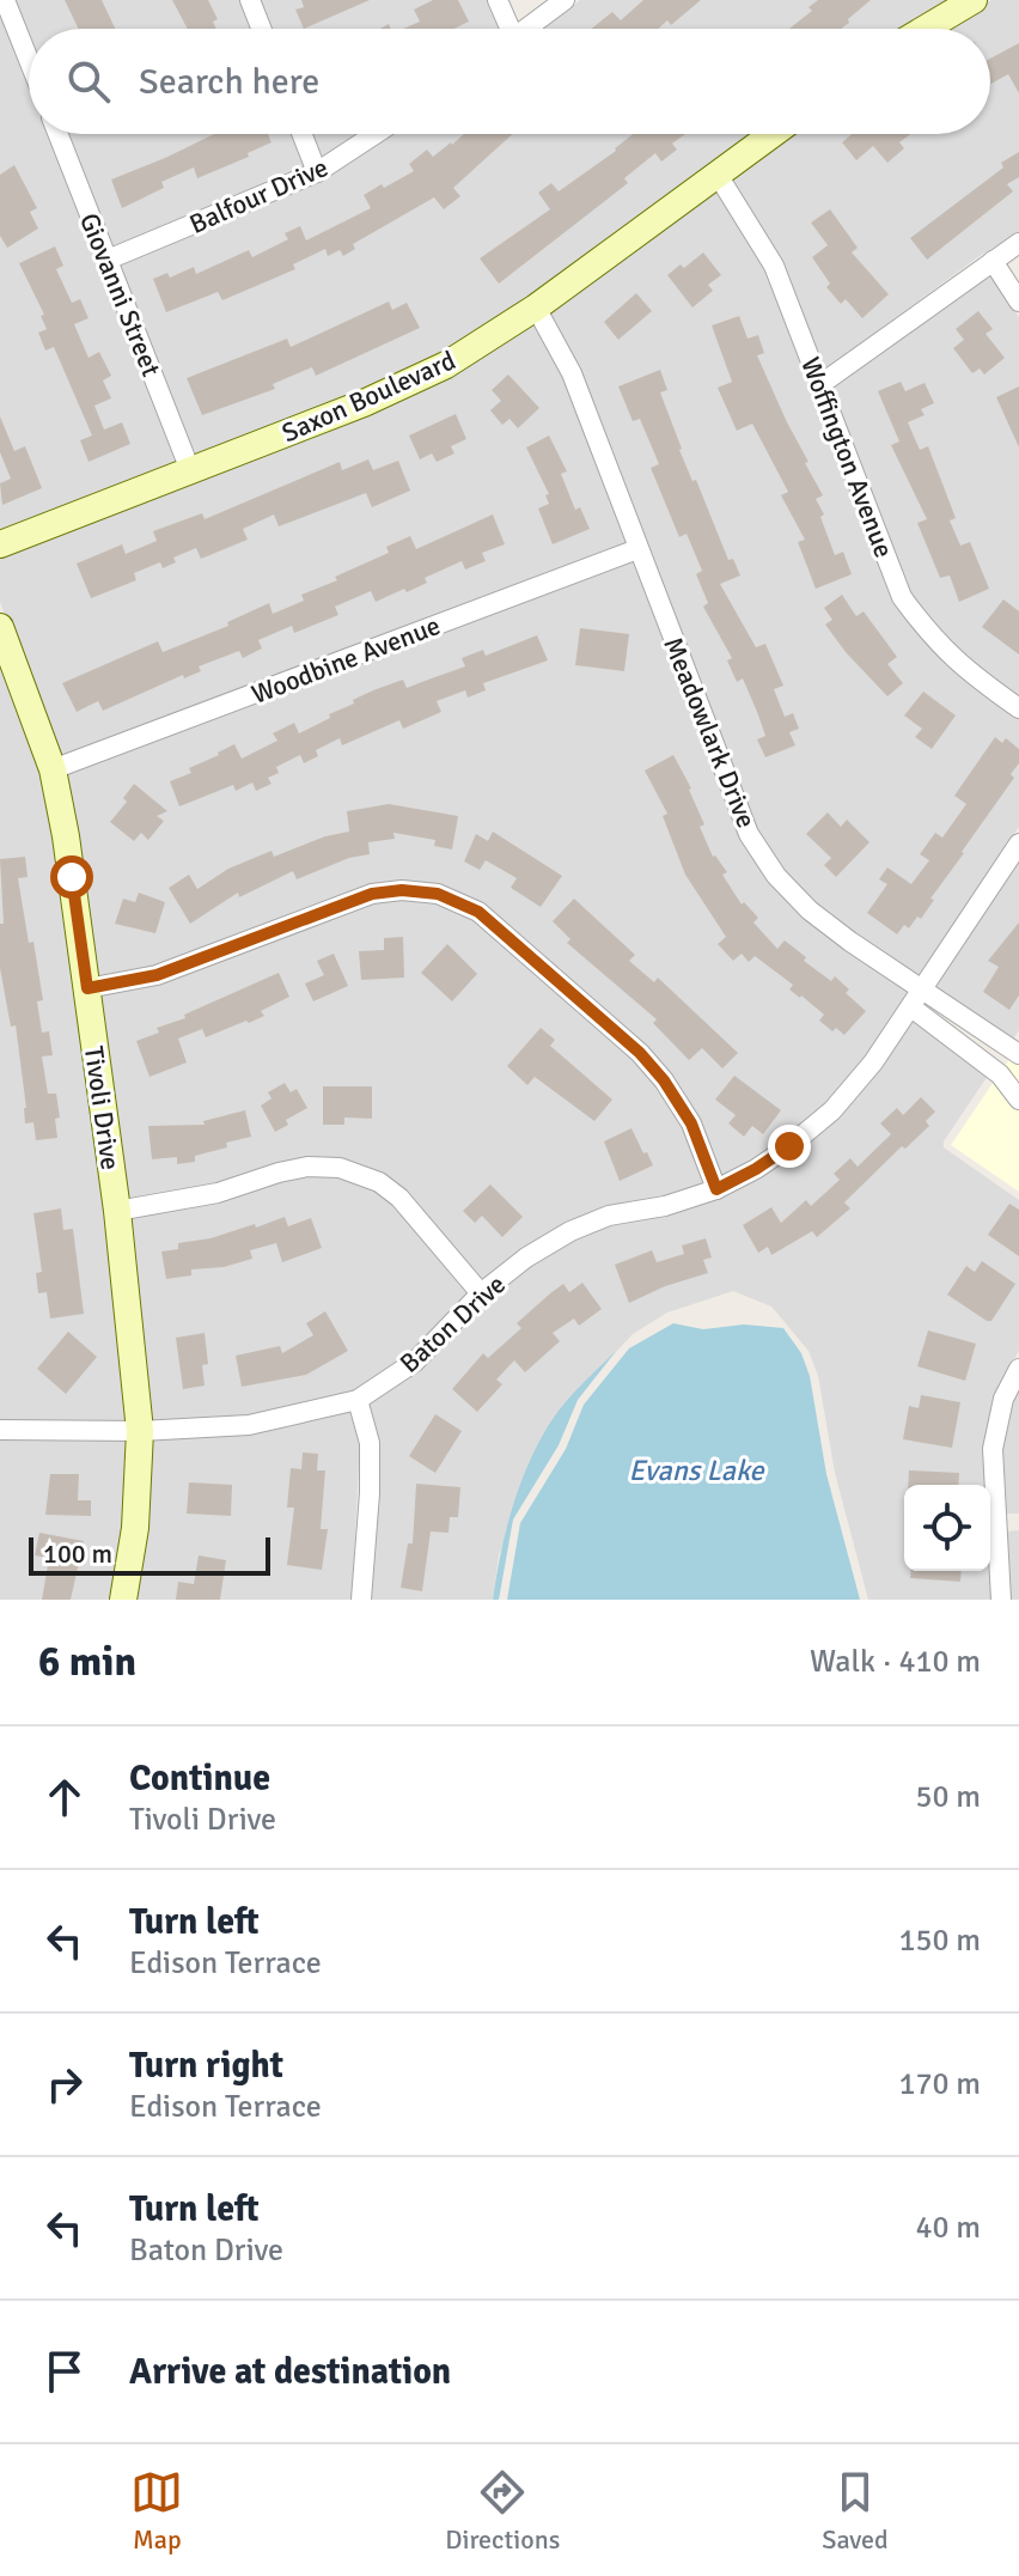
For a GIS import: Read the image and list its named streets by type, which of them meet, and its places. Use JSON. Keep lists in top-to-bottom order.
{
  "streets": {
    "main road": ["Saxon Boulevard", "Tivoli Drive"],
    "street": [
      "Balfour Drive",
      "Giovanni Street",
      "Woffington Avenue",
      "Woodbine Avenue",
      "Meadowlark Drive",
      "Baton Drive"
    ]
  },
  "crossings": [
    ["Balfour Drive", "Giovanni Street"],
    ["Giovanni Street", "Saxon Boulevard"],
    ["Saxon Boulevard", "Woffington Avenue"],
    ["Saxon Boulevard", "Meadowlark Drive"],
    ["Woodbine Avenue", "Meadowlark Drive"],
    ["Woodbine Avenue", "Tivoli Drive"],
    ["Meadowlark Drive", "Baton Drive"],
    ["Tivoli Drive", "Baton Drive"]
  ],
  "water": ["Evans Lake"],
  "scale_bar": "100 m",
  "page": {
    "search": "Search here",
    "scale": "100 m",
    "heading": ["6 min", "Walk · 410 m"],
    "list": [
      ["Continue", "Tivoli Drive", "50 m"],
      ["Turn left", "Edison Terrace", "150 m"],
      ["Turn right", "Edison Terrace", "170 m"],
      ["Turn left", "Baton Drive", "40 m"],
      "Arrive at destination"
    ],
    "nav": ["Map", "Directions", "Saved"]
  }
}
